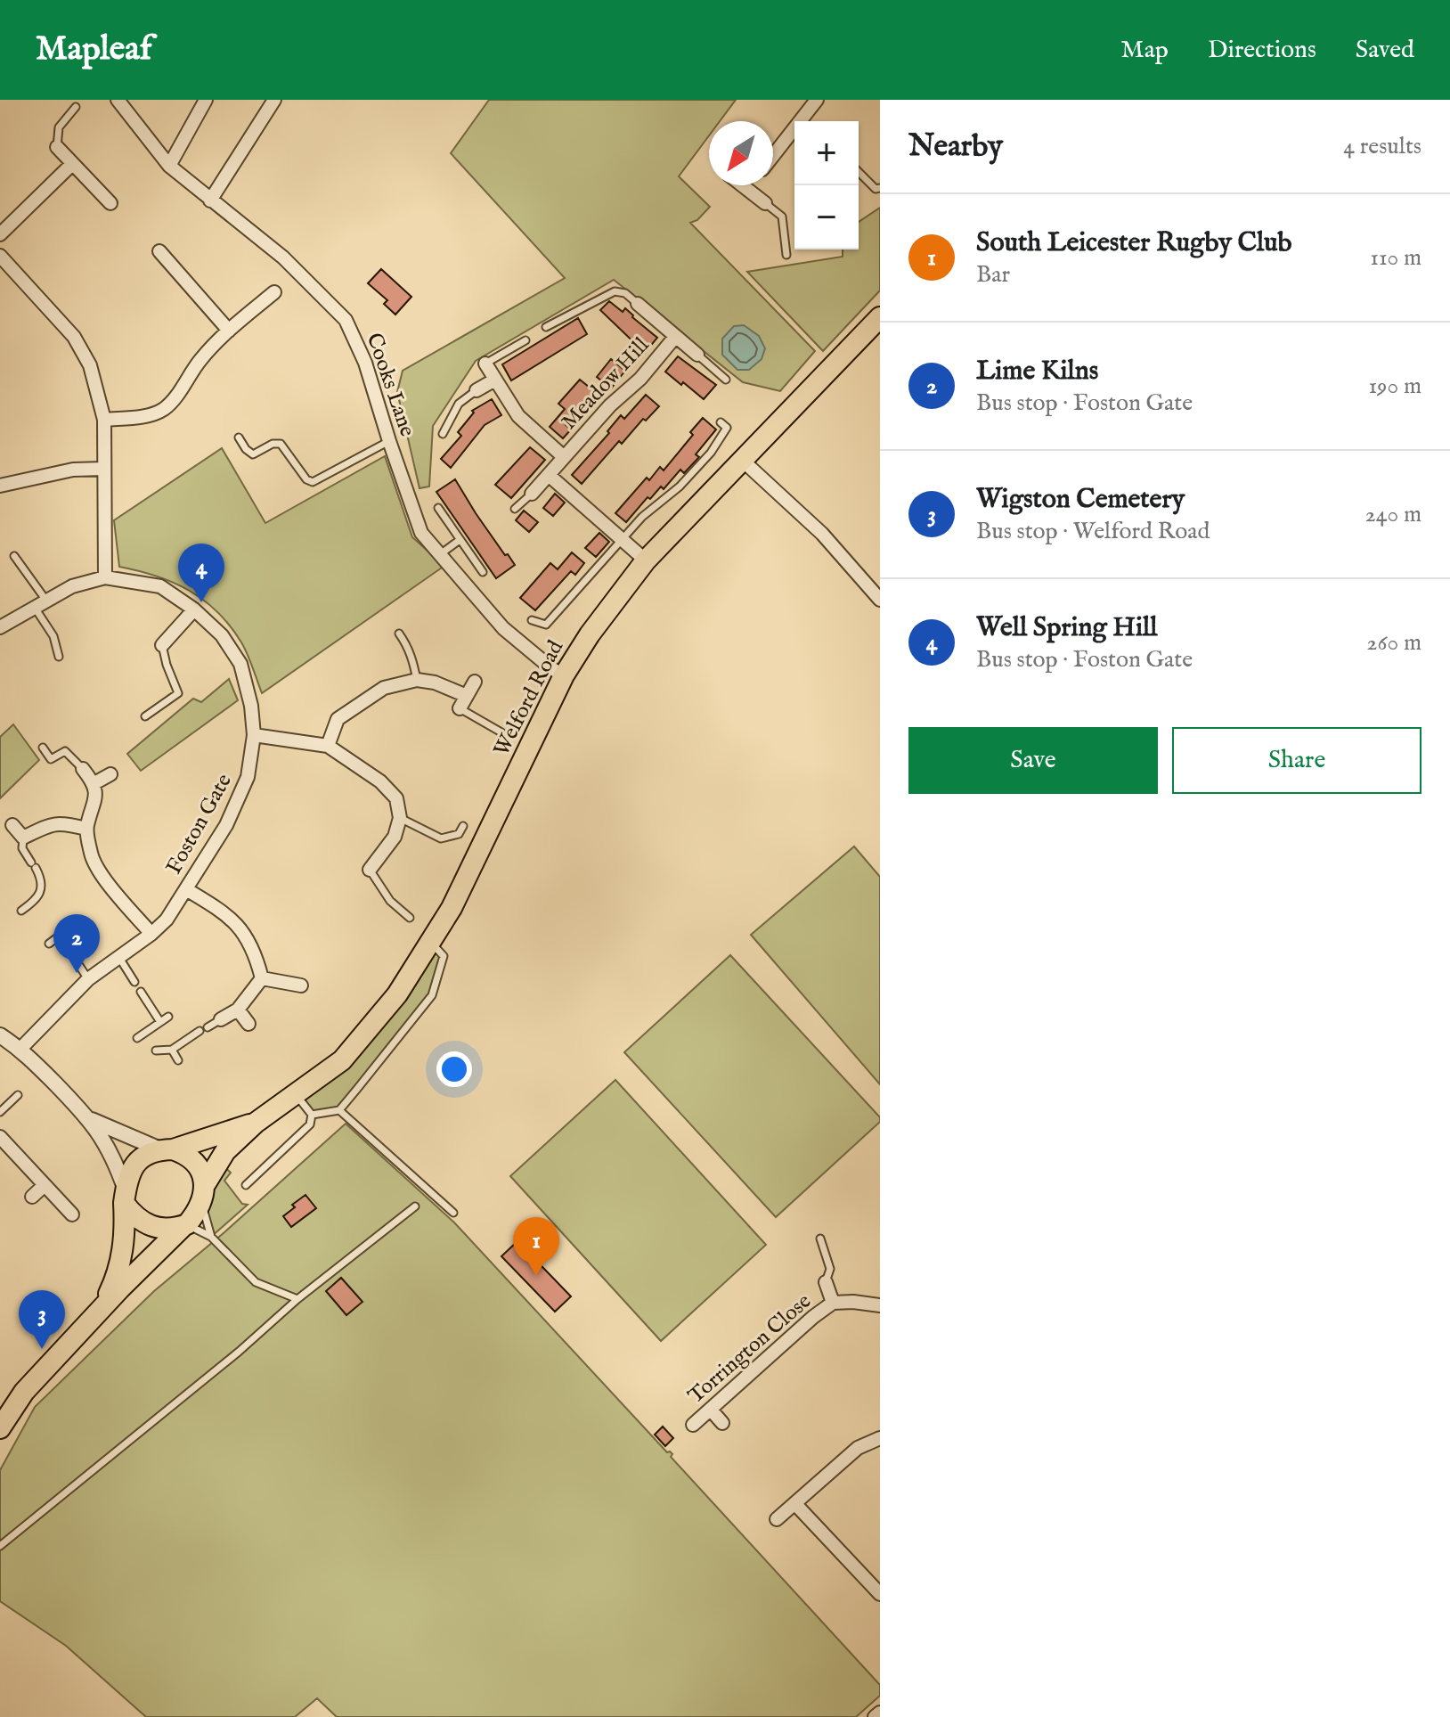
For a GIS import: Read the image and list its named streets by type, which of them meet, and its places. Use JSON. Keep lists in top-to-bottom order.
{
  "streets": {
    "main road": ["Welford Road"],
    "street": [
      "Meadow Hill",
      "Cooks Lane",
      "Foston Gate",
      "Torrington Close"
    ]
  },
  "crossings": [
    ["Cooks Lane", "Welford Road"]
  ],
  "north": "bottom left",
  "page": {
    "header": "Mapleaf",
    "nav": ["Map", "Directions", "Saved"],
    "heading": ["Nearby", "4 results"],
    "map_buttons": ["+", "−"],
    "list": [
      {
        "mark": "1",
        "name": "South Leicester Rugby Club",
        "note": "Bar",
        "value": "110 m"
      },
      {
        "mark": "2",
        "name": "Lime Kilns",
        "note": "Bus stop · Foston Gate",
        "value": "190 m"
      },
      {
        "mark": "3",
        "name": "Wigston Cemetery",
        "note": "Bus stop · Welford Road",
        "value": "240 m"
      },
      {
        "mark": "4",
        "name": "Well Spring Hill",
        "note": "Bus stop · Foston Gate",
        "value": "260 m"
      }
    ],
    "pins": [
      "4",
      "2",
      "1",
      "3"
    ],
    "buttons": ["Save", "Share"]
  }
}
